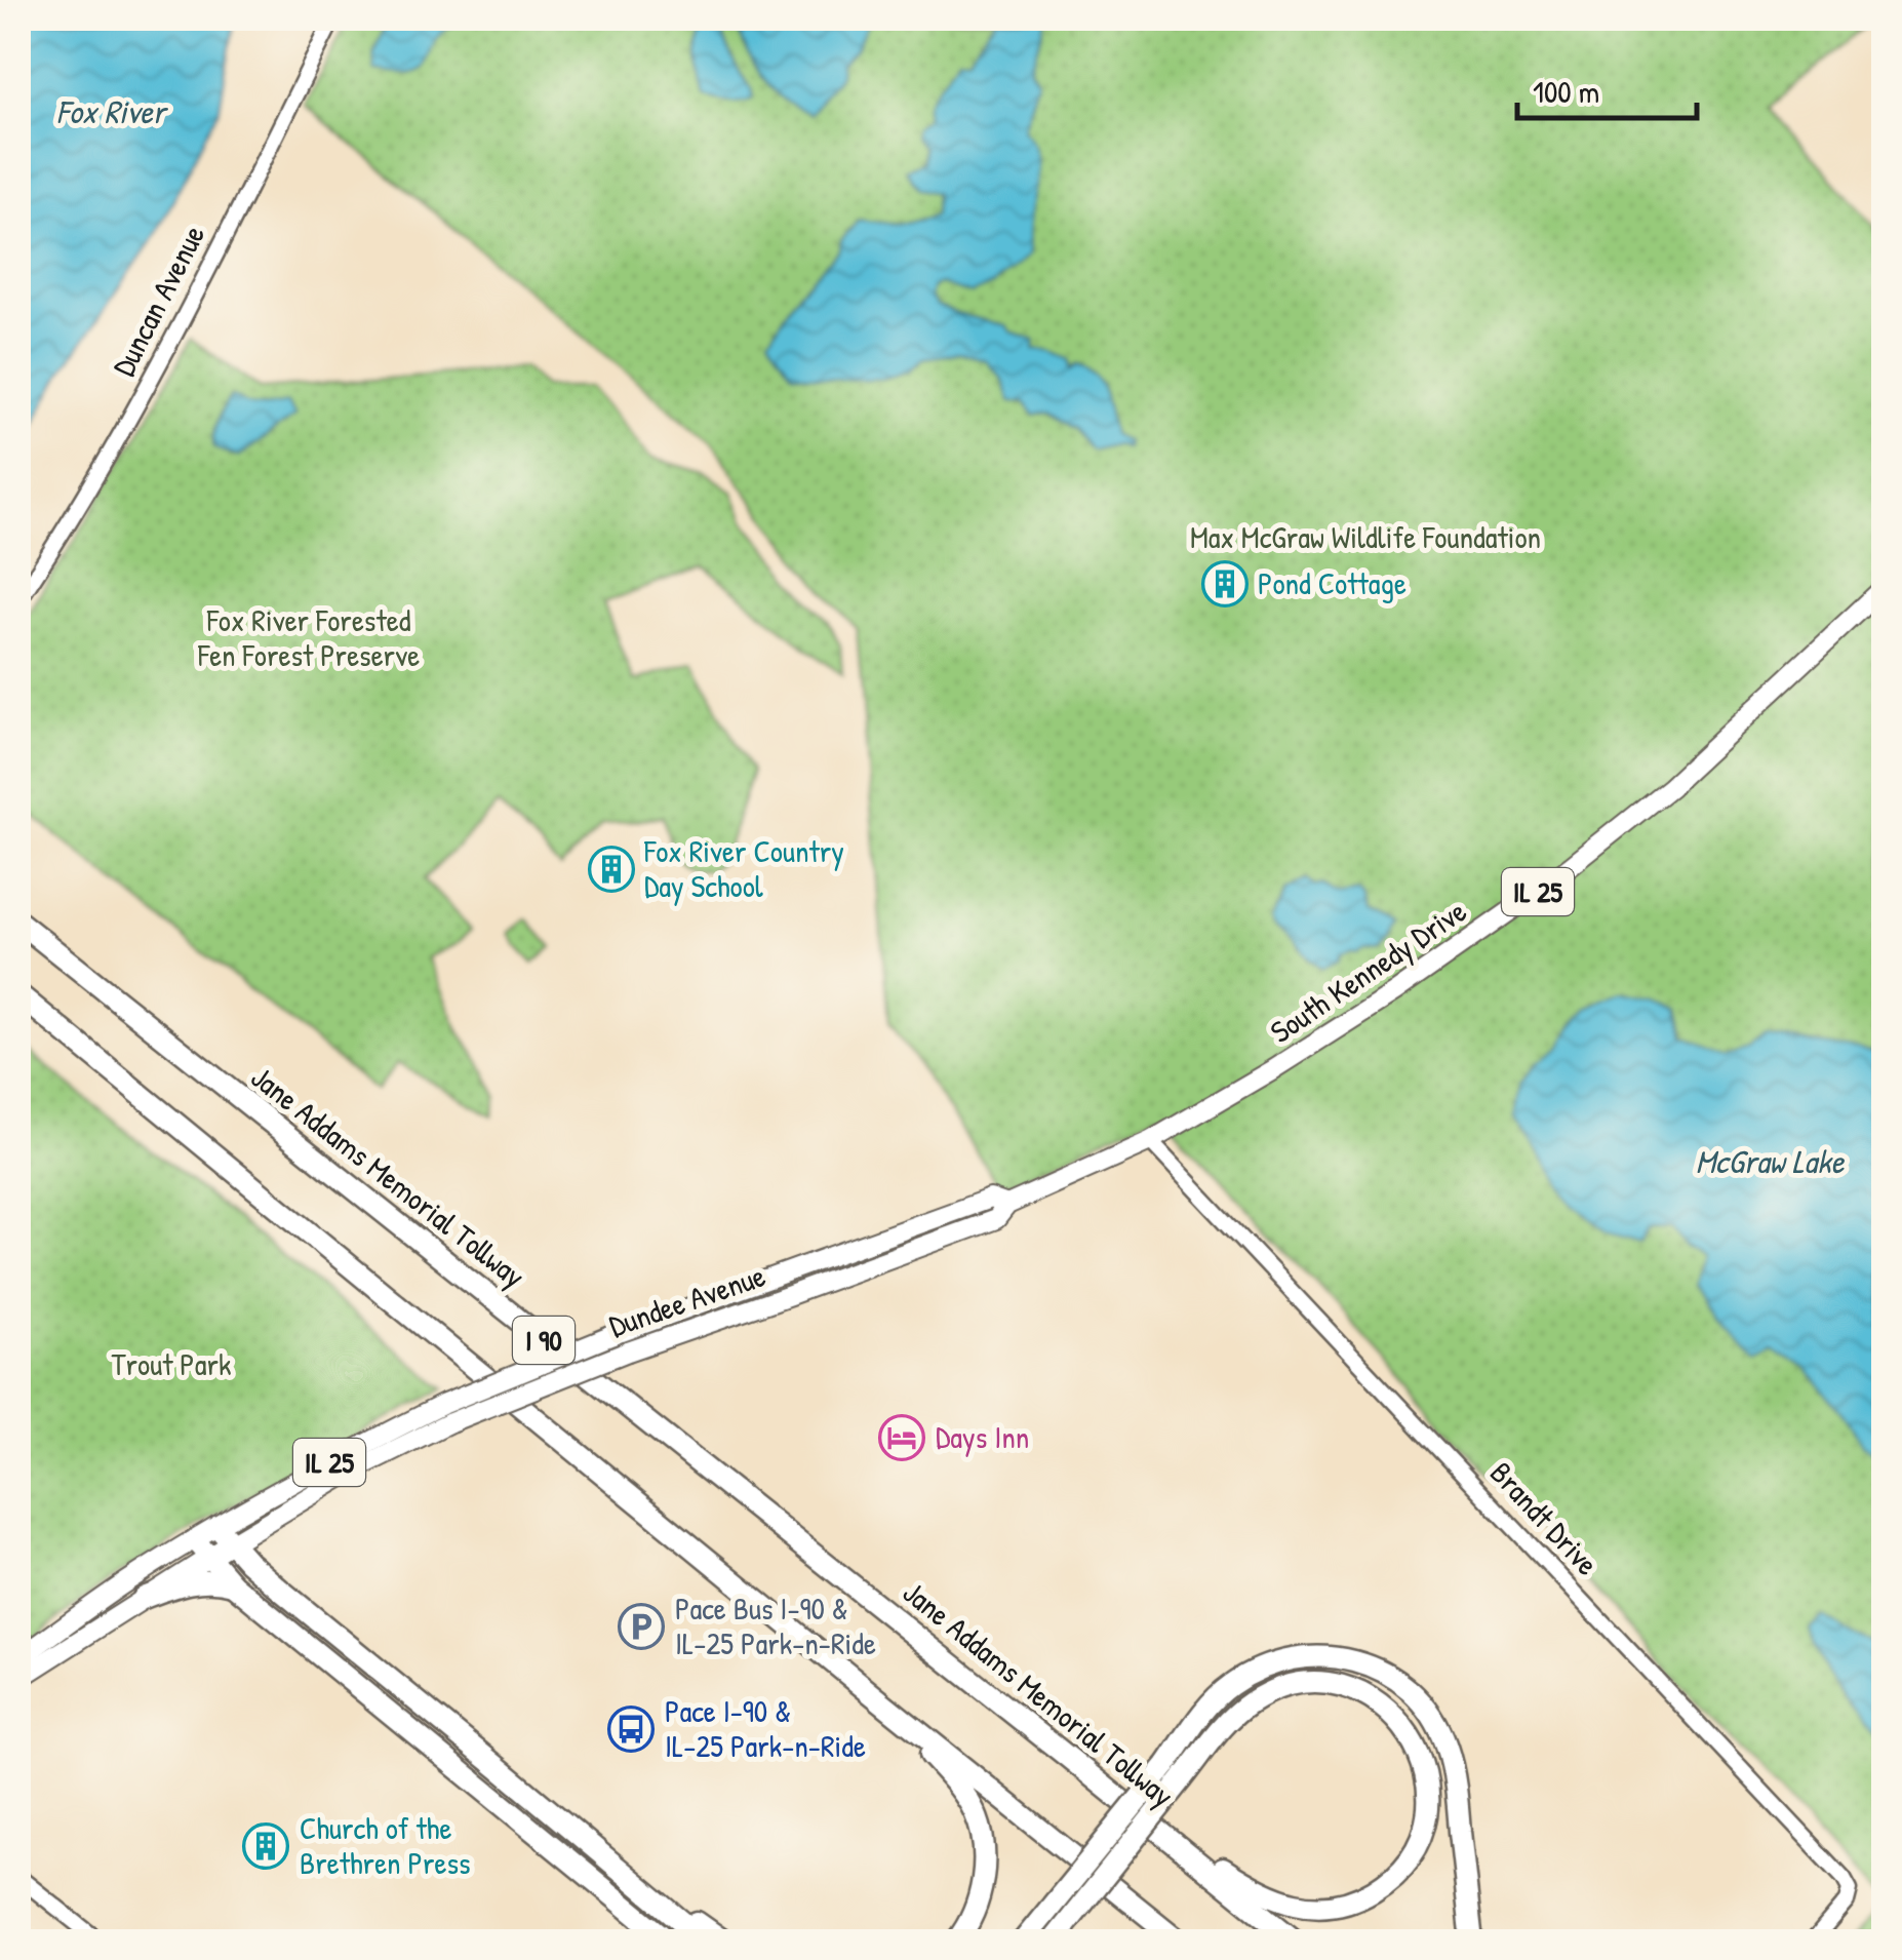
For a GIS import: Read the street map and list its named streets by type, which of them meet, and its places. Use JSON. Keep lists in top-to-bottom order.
{
  "streets": {
    "highway": ["Jane Addams Memorial Tollway", "I 90"],
    "main road": ["IL 25", "South Kennedy Drive", "Dundee Avenue"],
    "street": ["Duncan Avenue", "Brandt Drive"]
  },
  "crossings": [
    ["South Kennedy Drive", "Dundee Avenue"],
    ["South Kennedy Drive", "Brandt Drive"],
    ["Dundee Avenue", "Brandt Drive"]
  ],
  "water": ["Fox River", "McGraw Lake"],
  "parks": ["Max McGraw Wildlife Foundation", "Fox River Forested Fen Forest Preserve", "Trout Park"],
  "places": {
    "building": ["Pond Cottage", "Fox River Country Day School", "Church of the Brethren Press"],
    "hotel": ["Days Inn"],
    "parking": ["Pace Bus I-90 & IL-25 Park-n-Ride"],
    "bus stop": ["Pace I-90 & IL-25 Park-n-Ride"]
  },
  "scale_bar": "100 m"
}
